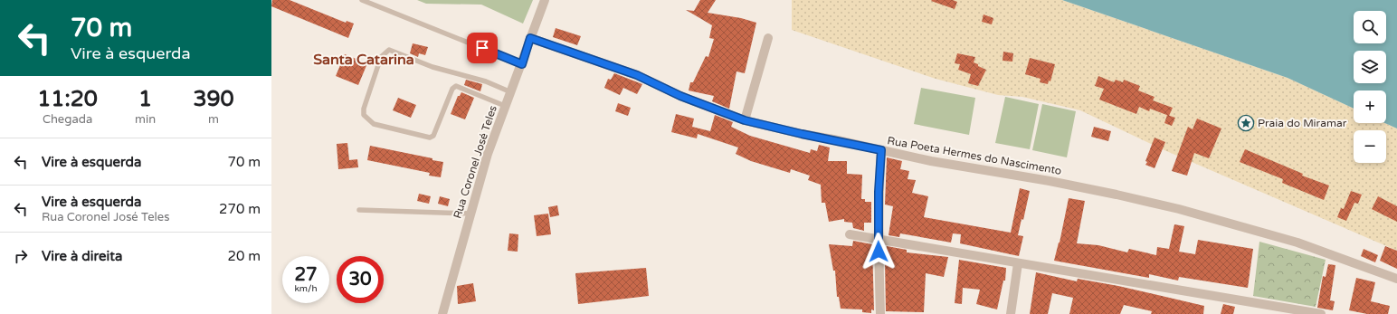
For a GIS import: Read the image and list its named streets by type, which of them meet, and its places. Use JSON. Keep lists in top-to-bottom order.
{
  "streets": {
    "street": ["Rua Poeta Hermes do Nascimento", "Rua Coronel José Teles"]
  },
  "crossings": [
    ["Rua Poeta Hermes do Nascimento", "Rua Coronel José Teles"]
  ],
  "districts": ["Santa Catarina"],
  "places": {
    "place": ["Praia do Miramar"]
  },
  "page": {
    "turn": ["70 m", "Vire à esquerda"],
    "map_buttons": ["+", "−"],
    "eta": [
      "11:20",
      "Chegada",
      "1",
      "min",
      "390",
      "m"
    ],
    "list": [
      {
        "name": "Vire à esquerda",
        "value": "70 m"
      },
      {
        "name": "Vire à esquerda",
        "note": "Rua Coronel José Teles",
        "value": "270 m"
      },
      {
        "name": "Vire à direita",
        "value": "20 m"
      }
    ],
    "speed": "27 km/h",
    "limit": "30"
  }
}
